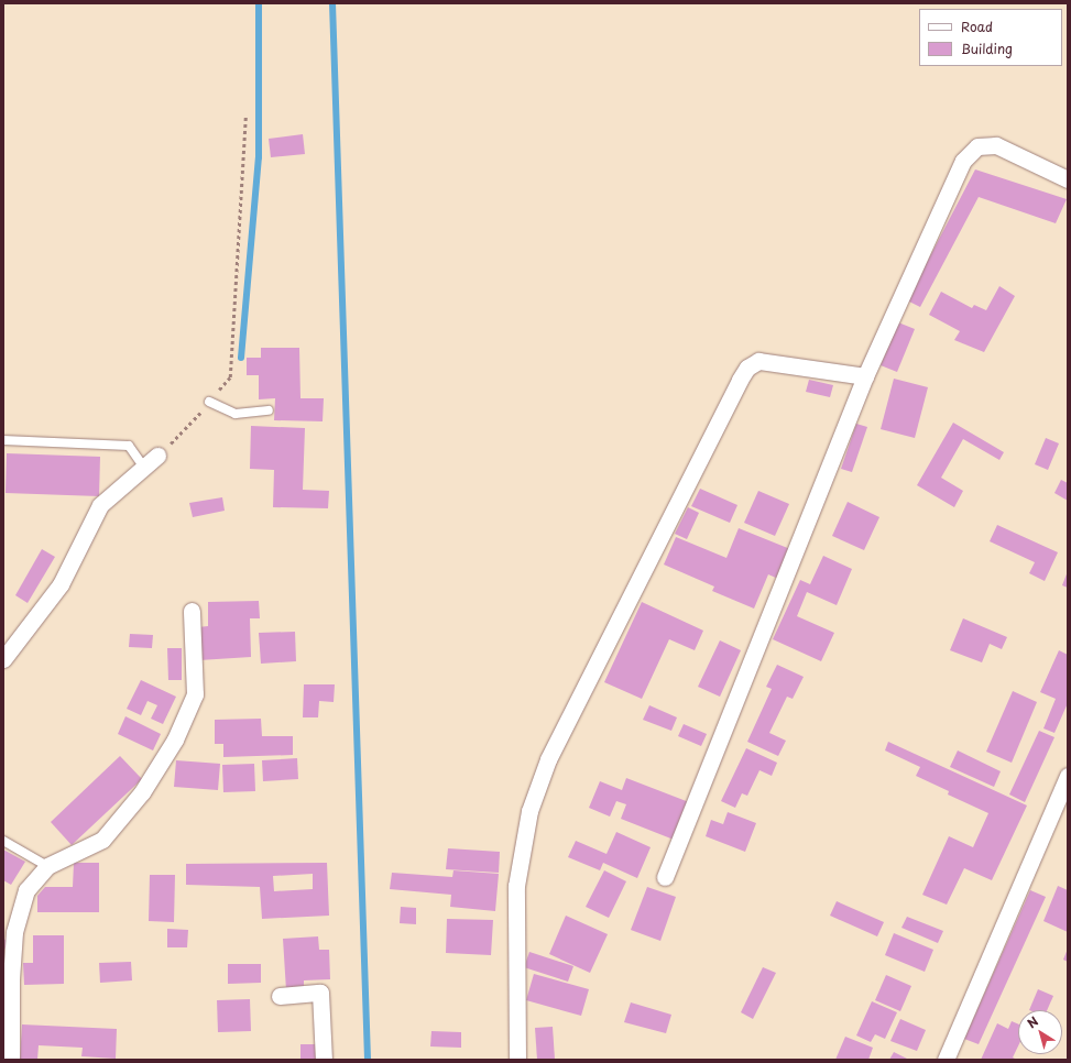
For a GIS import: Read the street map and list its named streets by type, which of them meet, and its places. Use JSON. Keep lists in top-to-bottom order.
{
  "legend": ["Road", "Building"],
  "north": "top left"
}
